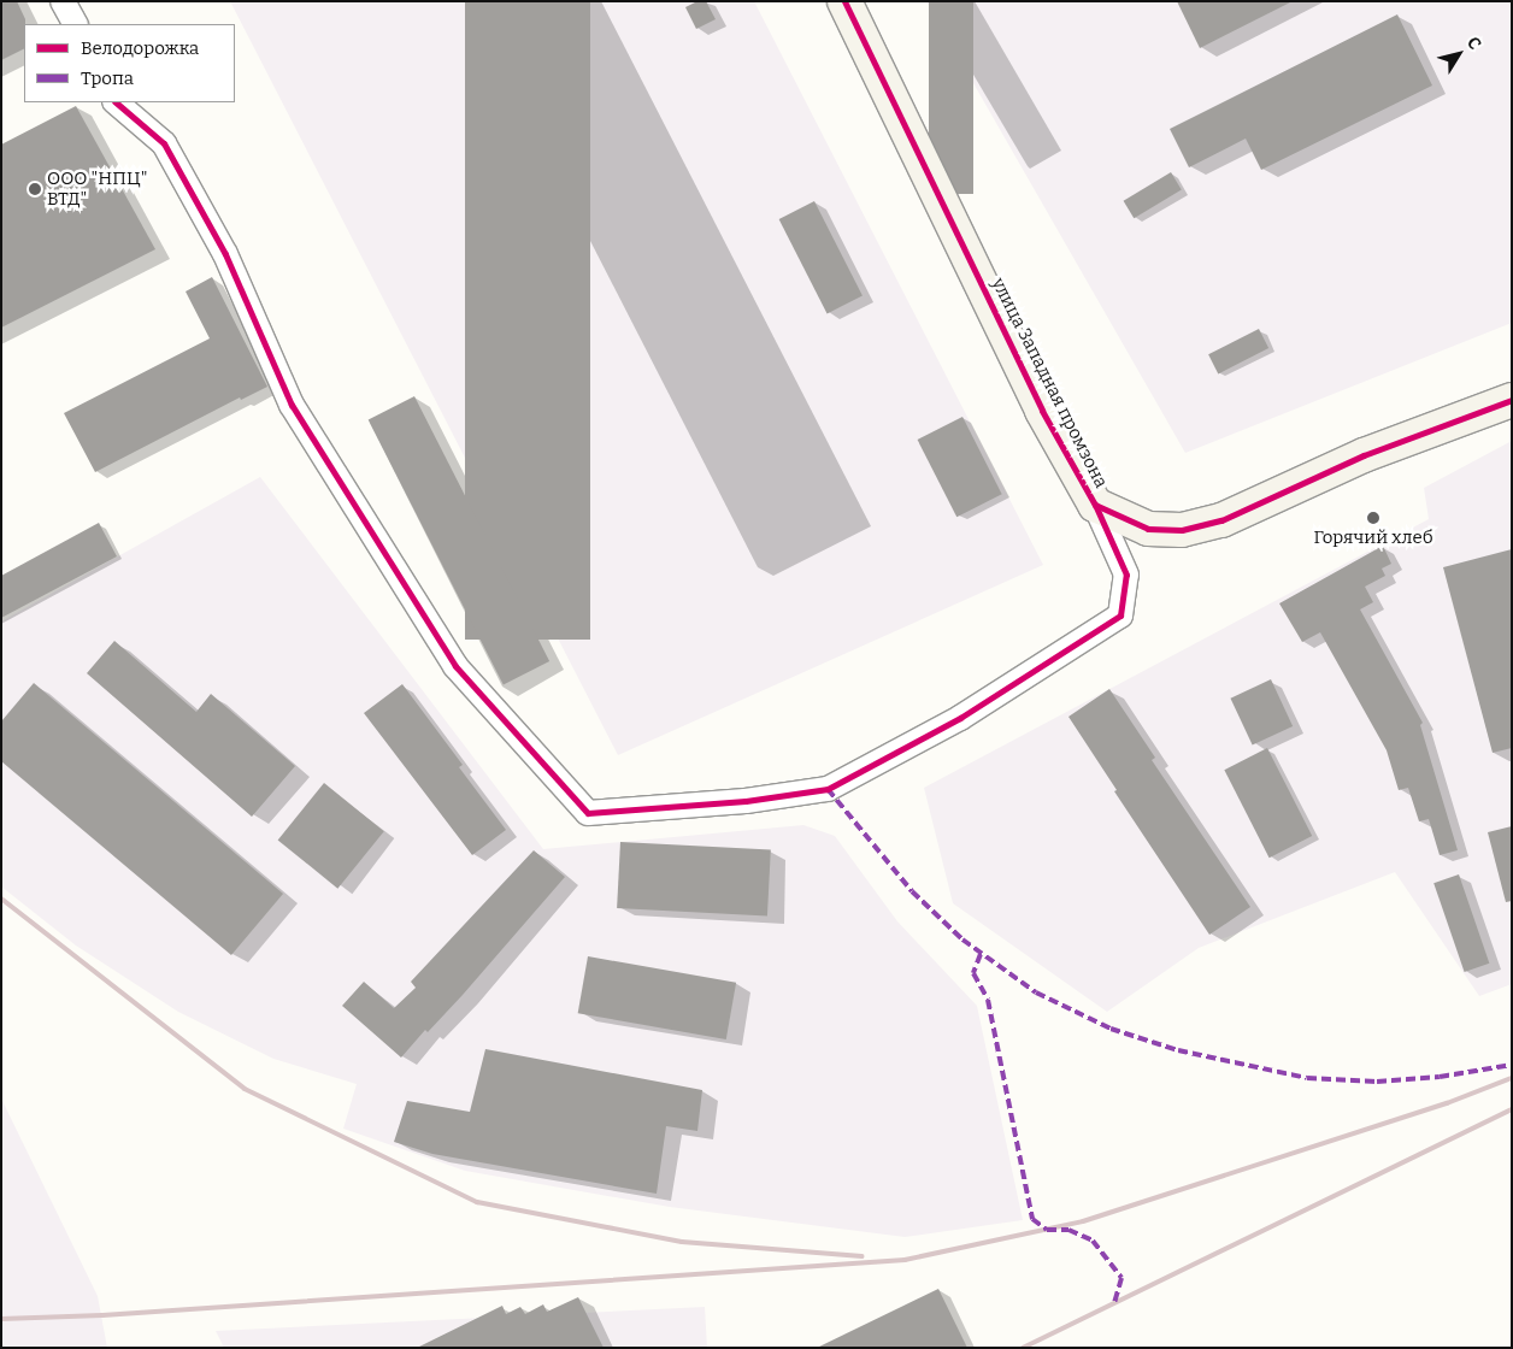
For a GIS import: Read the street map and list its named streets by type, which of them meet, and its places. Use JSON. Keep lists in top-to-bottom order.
{
  "streets": {
    "street": ["улица Западная промзона"]
  },
  "places": ["ООО \"НПЦ\" ВТД\"", "Горячий хлеб"],
  "legend": ["Велодорожка", "Тропа"],
  "north": "top right"
}
